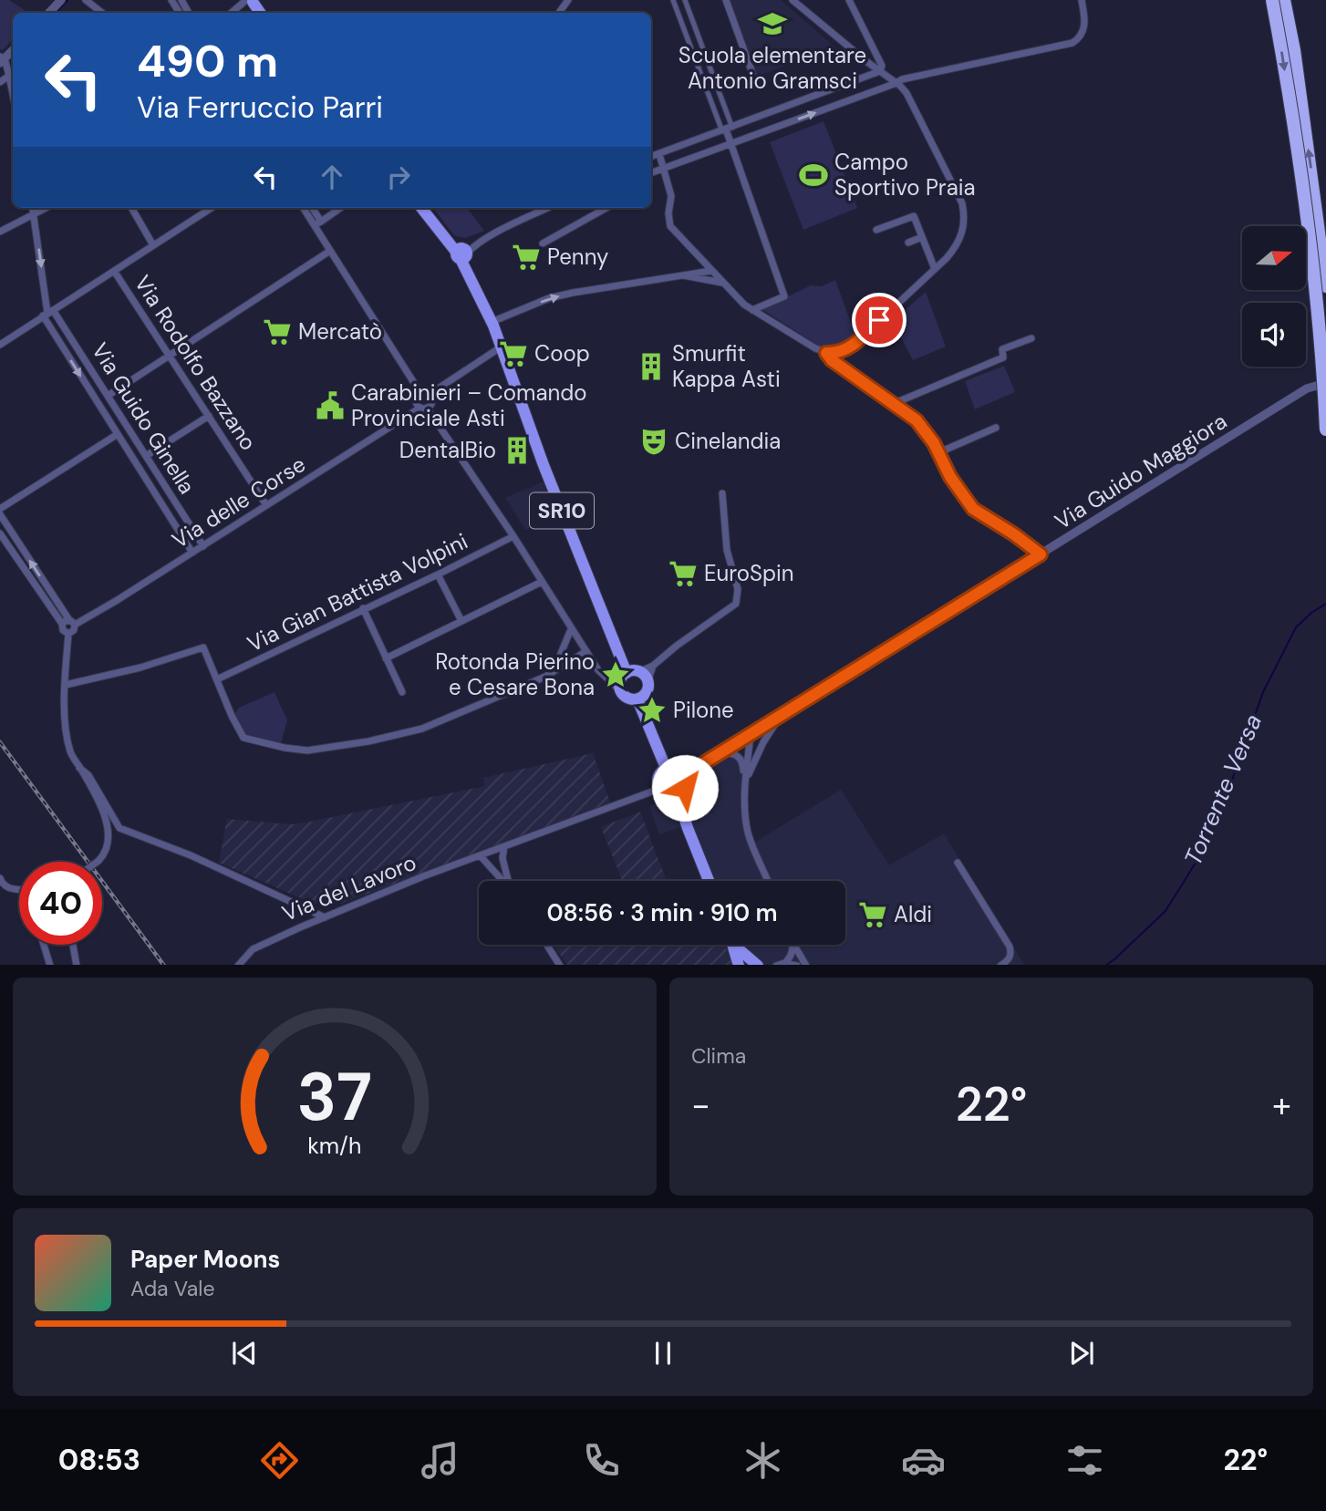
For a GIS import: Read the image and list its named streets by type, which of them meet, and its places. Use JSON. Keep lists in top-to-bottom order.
{
  "streets": {
    "main road": ["SR10"],
    "street": [
      "Via Rodolfo Bazzano",
      "Via Guido Ginella",
      "Via Guido Maggiora",
      "Via delle Corse",
      "Via Gian Battista Volpini",
      "Via del Lavoro"
    ]
  },
  "crossings": [
    ["Via Rodolfo Bazzano", "Via delle Corse"],
    ["Via Guido Ginella", "Via delle Corse"],
    ["Via Guido Maggiora", "Via del Lavoro"]
  ],
  "water": ["Torrente Versa"],
  "places": {
    "school or university": ["Scuola elementare Antonio Gramsci"],
    "sports": ["Campo Sportivo Praia"],
    "supermarket": [
      "Penny",
      "Mercatò",
      "Coop",
      "EuroSpin",
      "Aldi"
    ],
    "building": ["Smurfit Kappa Asti", "DentalBio"],
    "public building": ["Carabinieri – Comando Provinciale Asti"],
    "theatre": ["Cinelandia"],
    "place": ["Rotonda Pierino e Cesare Bona", "Pilone"]
  },
  "north": "right",
  "page": {
    "turn": ["490 m", "Via Ferruccio Parri"],
    "limit": "40",
    "trip": "08:56 · 3 min · 910 m",
    "tile": "Clima",
    "heat": ["−", "22°", "+"],
    "song": ["Paper Moons", "Ada Vale"],
    "tabs": ["08:53", "22°"],
    "gauge": ["37", "km/h"]
  }
}
